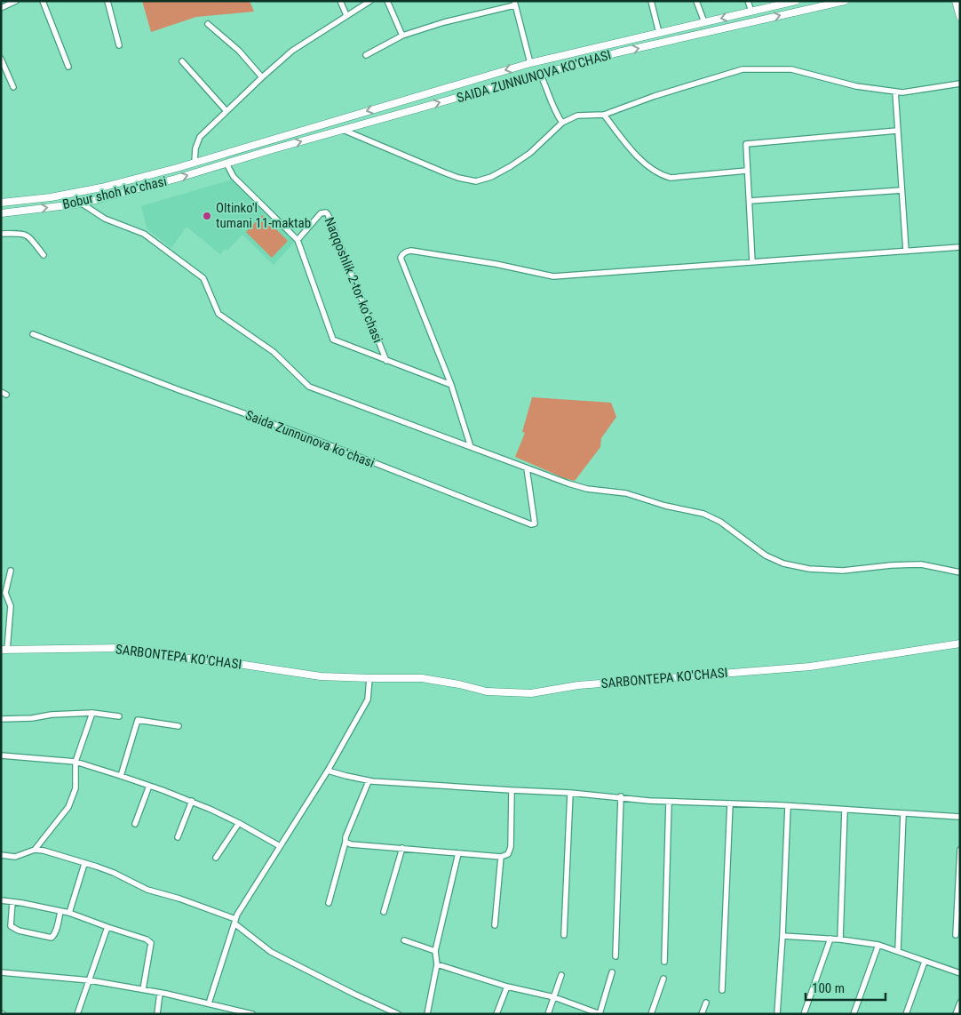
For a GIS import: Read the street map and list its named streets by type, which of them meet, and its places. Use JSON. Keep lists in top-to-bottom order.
{
  "streets": {
    "main road": ["SAIDA ZUNNUNOVA KO'CHASI", "Bobur shoh koʻchasi", "SARBONTEPA KO'CHASI"],
    "street": ["Naqqoshlik 2-tor koʻchasi", "Saida Zunnunova koʻchasi"]
  },
  "crossings": [
    ["SAIDA ZUNNUNOVA KO'CHASI", "Bobur shoh koʻchasi"]
  ],
  "places": ["Oltinko'l tumani 11-maktab"],
  "scale_bar": "100 m"
}
